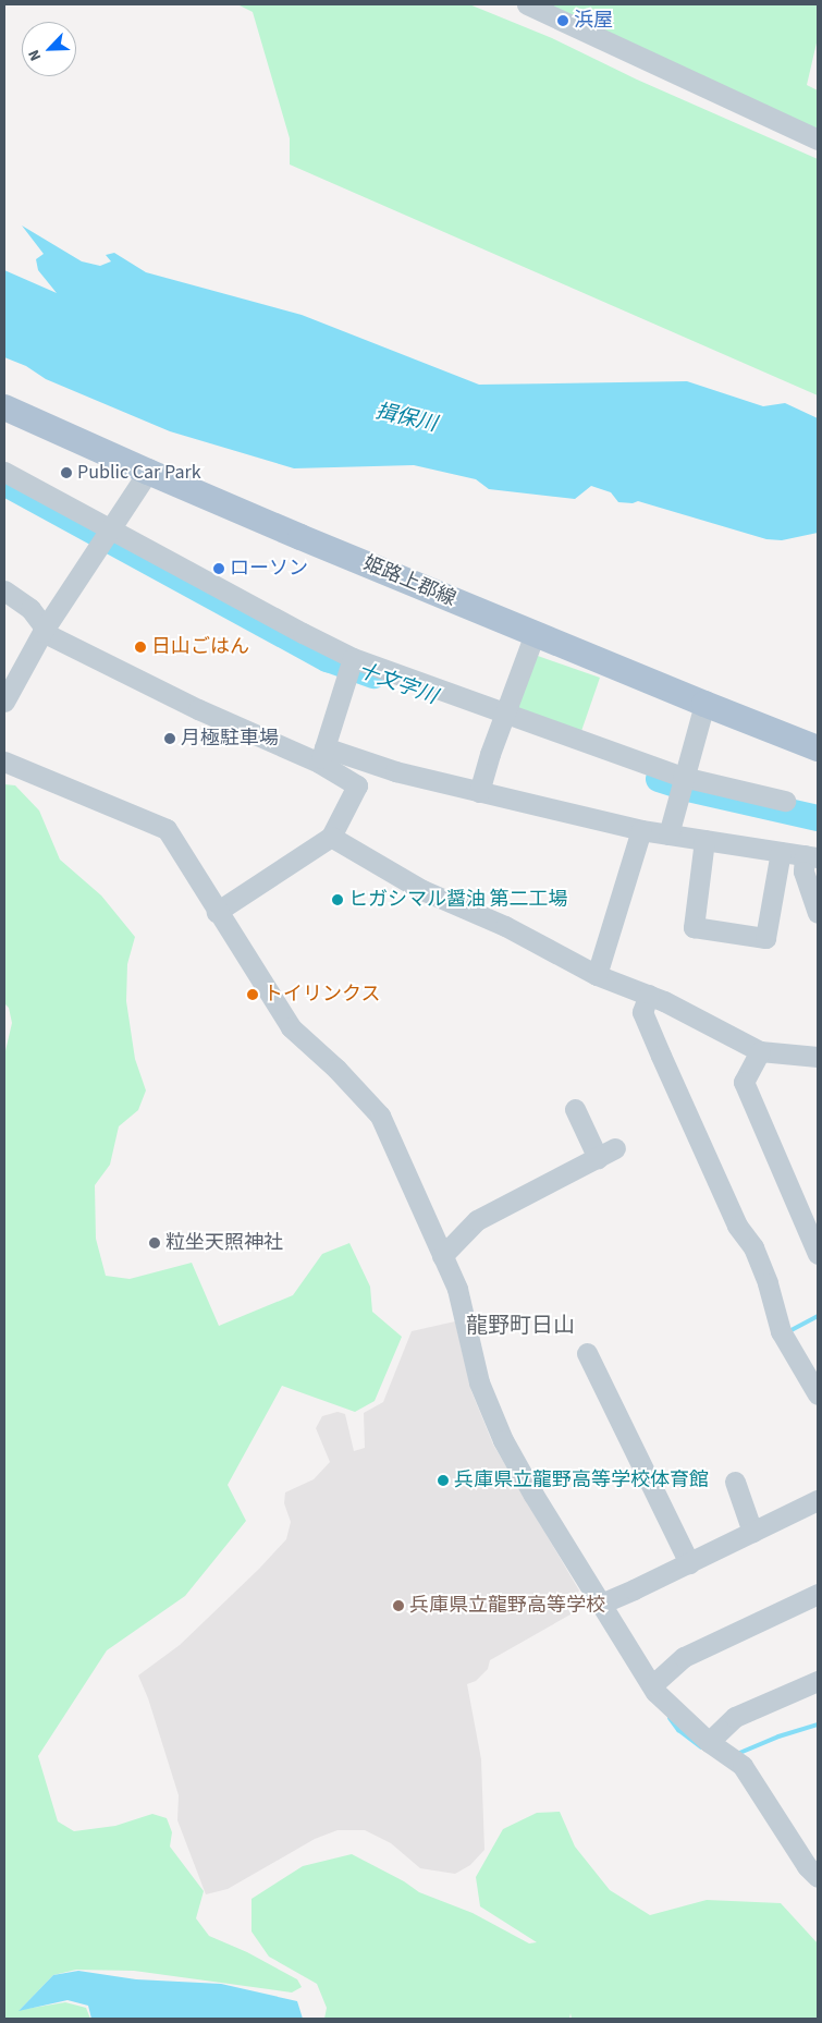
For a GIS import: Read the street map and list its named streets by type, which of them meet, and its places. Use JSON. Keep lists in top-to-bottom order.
{
  "streets": {
    "main road": ["姫路上郡線"]
  },
  "districts": ["龍野町日山"],
  "water": ["揖保川", "十文字川"],
  "places": [
    "浜屋",
    "Public Car Park",
    "ローソン",
    "日山ごはん",
    "月極駐車場",
    "ヒガシマル醤油 第二工場",
    "トイリンクス",
    "粒坐天照神社",
    "兵庫県立龍野高等学校体育館",
    "兵庫県立龍野高等学校"
  ],
  "north": "bottom left"
}
